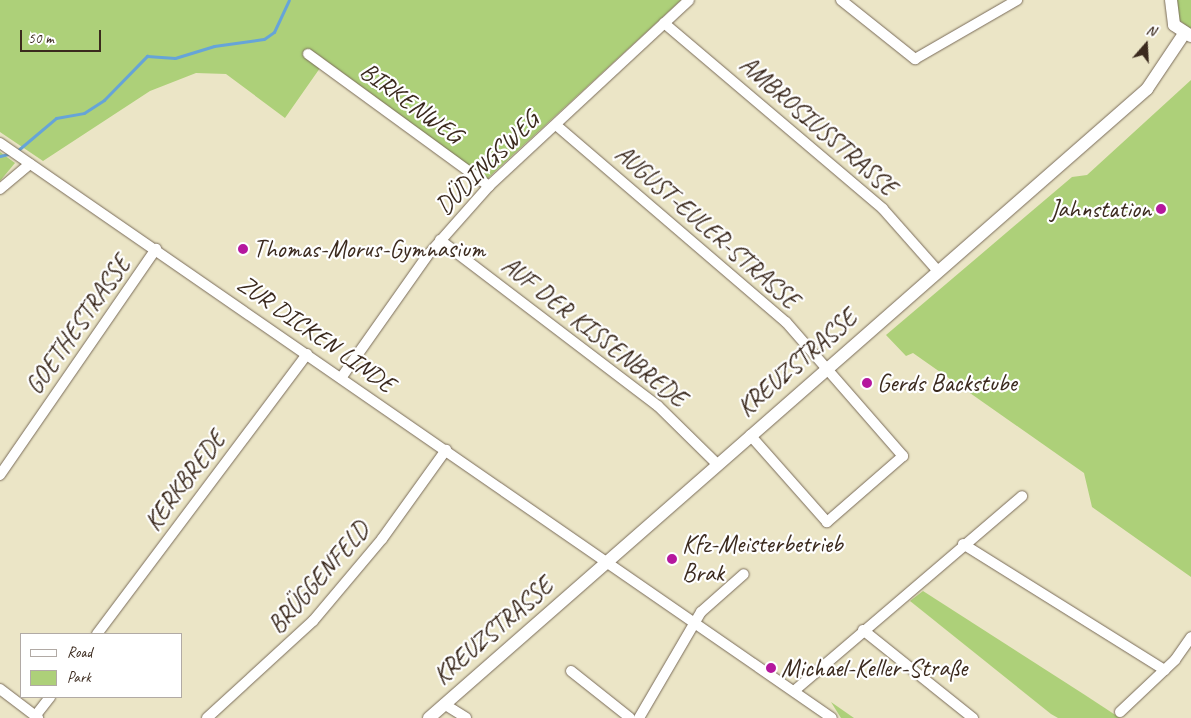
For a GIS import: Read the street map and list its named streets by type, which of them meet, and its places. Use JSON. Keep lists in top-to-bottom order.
{
  "streets": {
    "street": [
      "BIRKENWEG",
      "AMBROSIUSSTRASSE",
      "DÜDINGSWEG",
      "AUGUST-EULER-STRASSE",
      "GOETHESTRASSE",
      "AUF DER KISSENBREDE",
      "ZUR DICKEN LINDE",
      "KREUZSTRASSE",
      "KERKBREDE",
      "BRÜGGENFELD"
    ]
  },
  "crossings": [
    ["BIRKENWEG", "DÜDINGSWEG"],
    ["AMBROSIUSSTRASSE", "DÜDINGSWEG"],
    ["AMBROSIUSSTRASSE", "KREUZSTRASSE"],
    ["DÜDINGSWEG", "AUGUST-EULER-STRASSE"],
    ["DÜDINGSWEG", "AUF DER KISSENBREDE"],
    ["DÜDINGSWEG", "ZUR DICKEN LINDE"],
    ["AUGUST-EULER-STRASSE", "KREUZSTRASSE"],
    ["GOETHESTRASSE", "ZUR DICKEN LINDE"],
    ["AUF DER KISSENBREDE", "KREUZSTRASSE"],
    ["ZUR DICKEN LINDE", "KREUZSTRASSE"],
    ["ZUR DICKEN LINDE", "KERKBREDE"],
    ["ZUR DICKEN LINDE", "BRÜGGENFELD"]
  ],
  "places": [
    "Jahnstation",
    "Thomas-Morus-Gymnasium",
    "Gerds Backstube",
    "Kfz-Meisterbetrieb Brak",
    "Michael-Keller-Straße"
  ],
  "legend": ["Road", "Park"],
  "scale_bar": "50 m",
  "north": "top"
}
